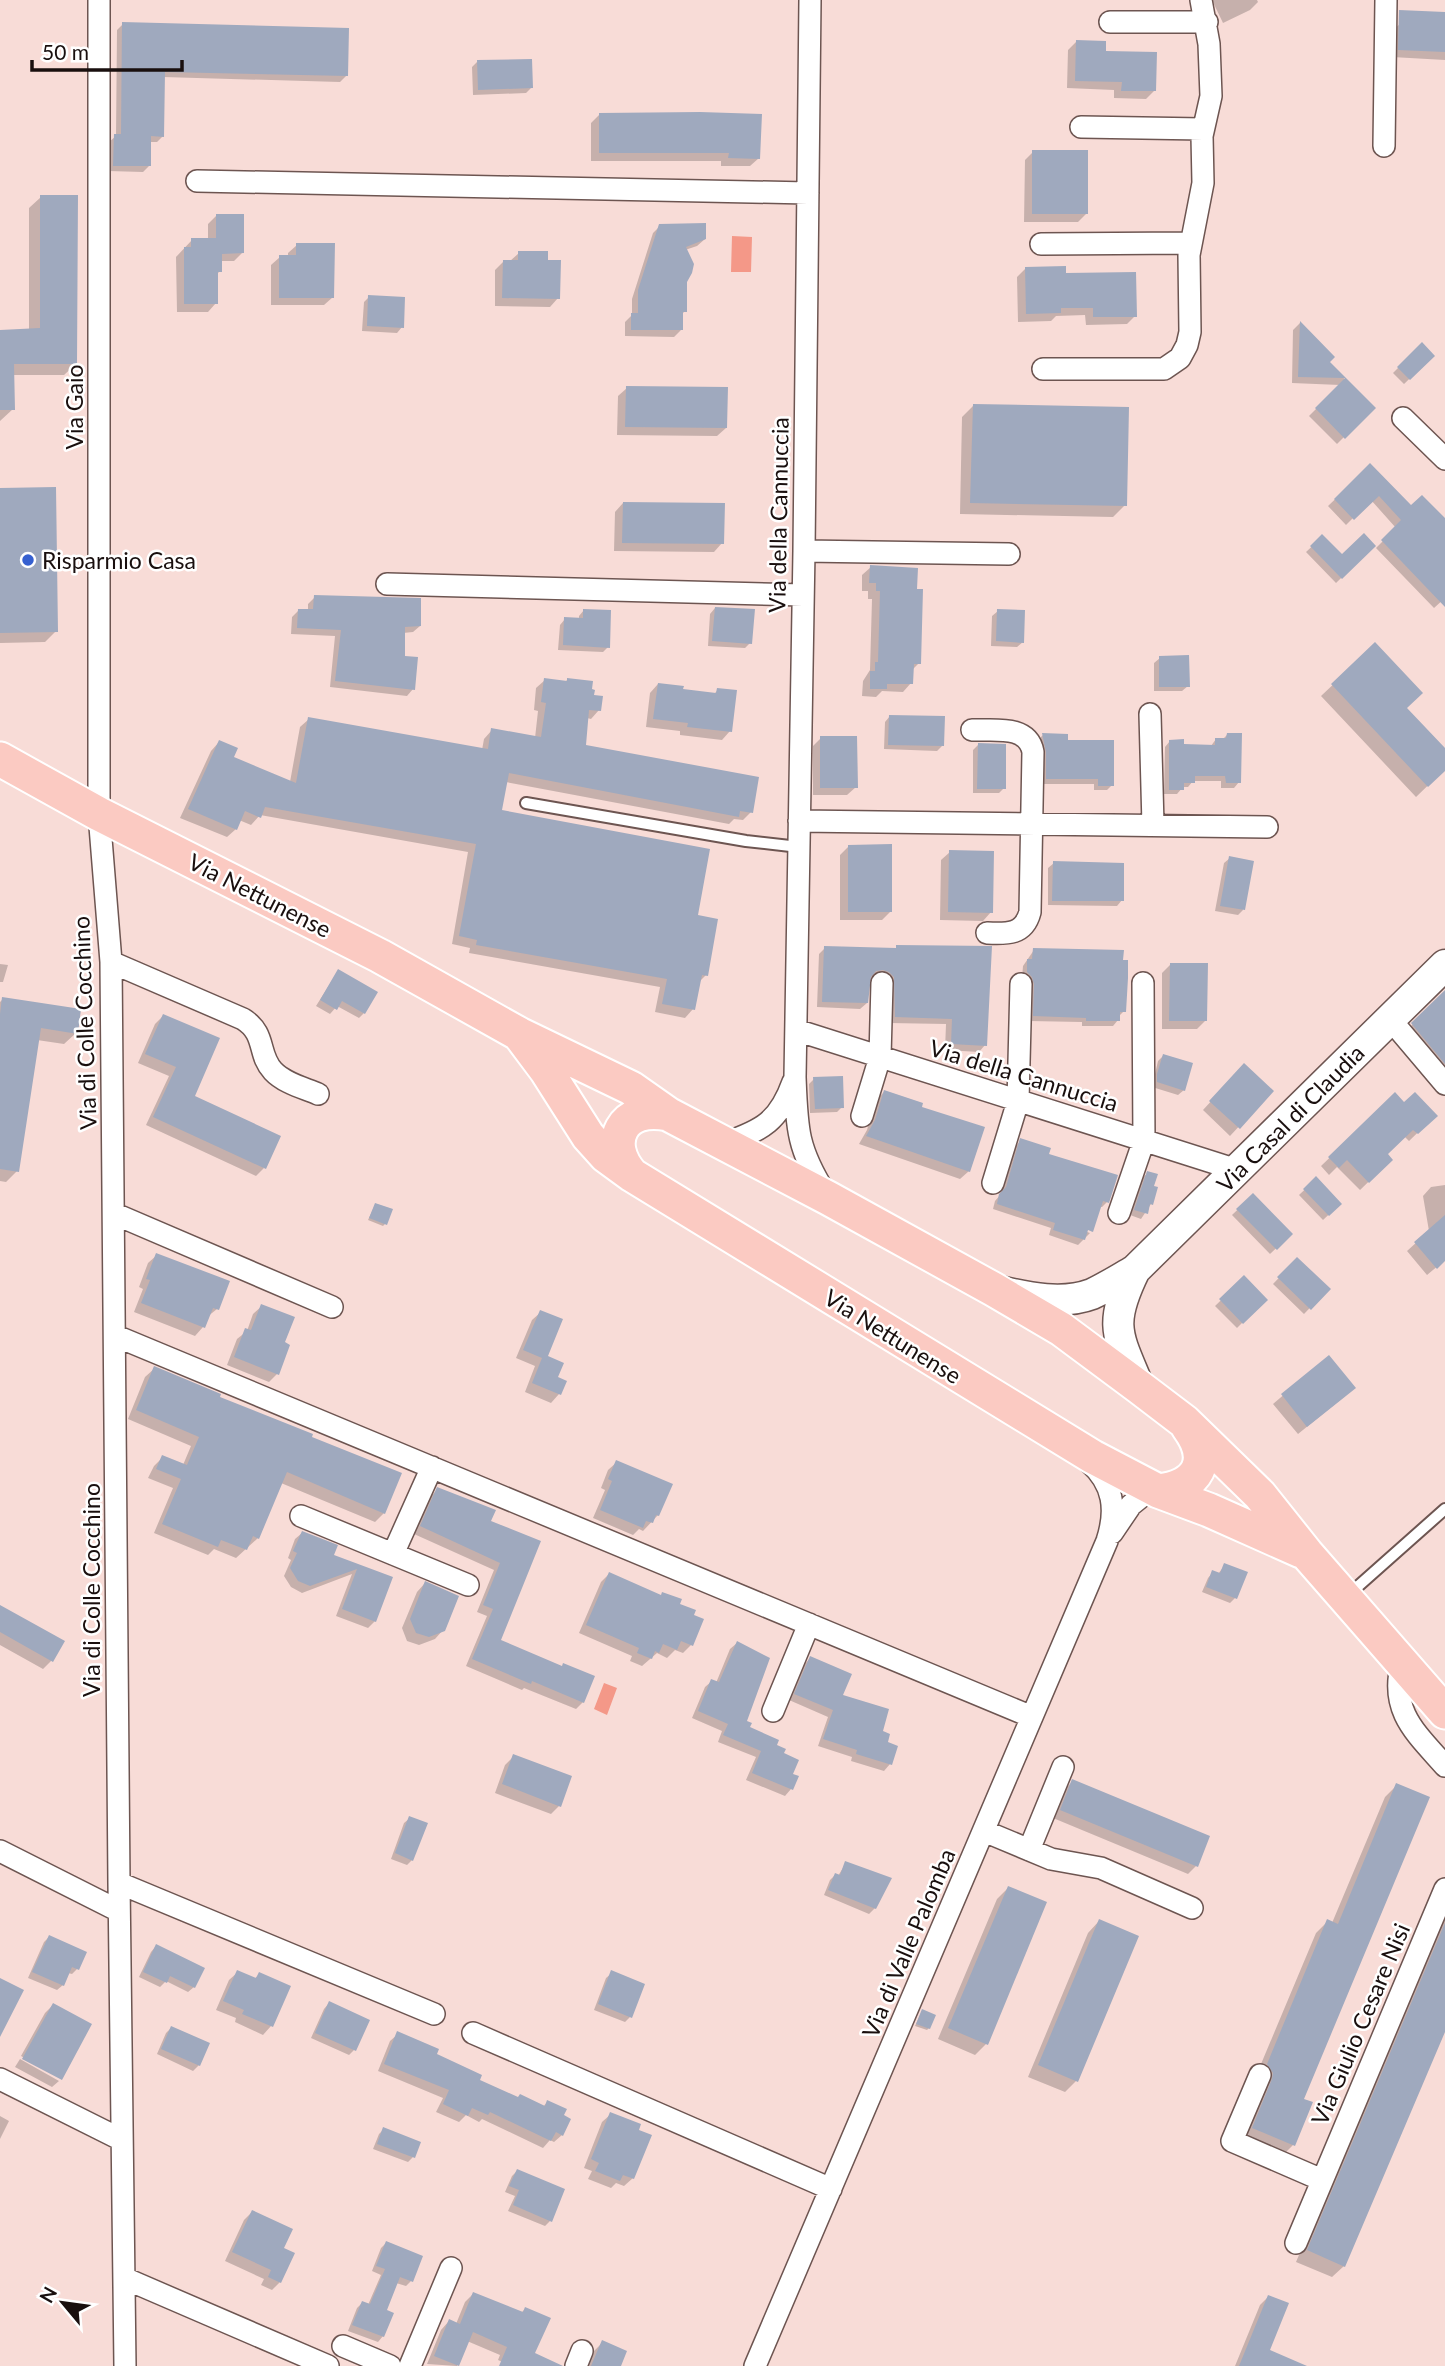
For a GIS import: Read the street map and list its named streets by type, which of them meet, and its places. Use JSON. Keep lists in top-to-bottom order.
{
  "streets": {
    "main road": ["Via Nettunense"],
    "street": [
      "Via Gaio",
      "Via della Cannuccia",
      "Via di Colle Cocchino",
      "Via Casal di Claudia",
      "Via di Valle Palomba",
      "Via Giulio Cesare Nisi"
    ]
  },
  "crossings": [
    ["Via Gaio", "Via Nettunense"],
    ["Via Gaio", "Via di Colle Cocchino"],
    ["Via della Cannuccia", "Via Nettunense"],
    ["Via della Cannuccia", "Via Casal di Claudia"],
    ["Via Nettunense", "Via di Colle Cocchino"],
    ["Via Nettunense", "Via Casal di Claudia"],
    ["Via Nettunense", "Via di Valle Palomba"]
  ],
  "places": ["Risparmio Casa"],
  "scale_bar": "50 m",
  "north": "top left"
}
